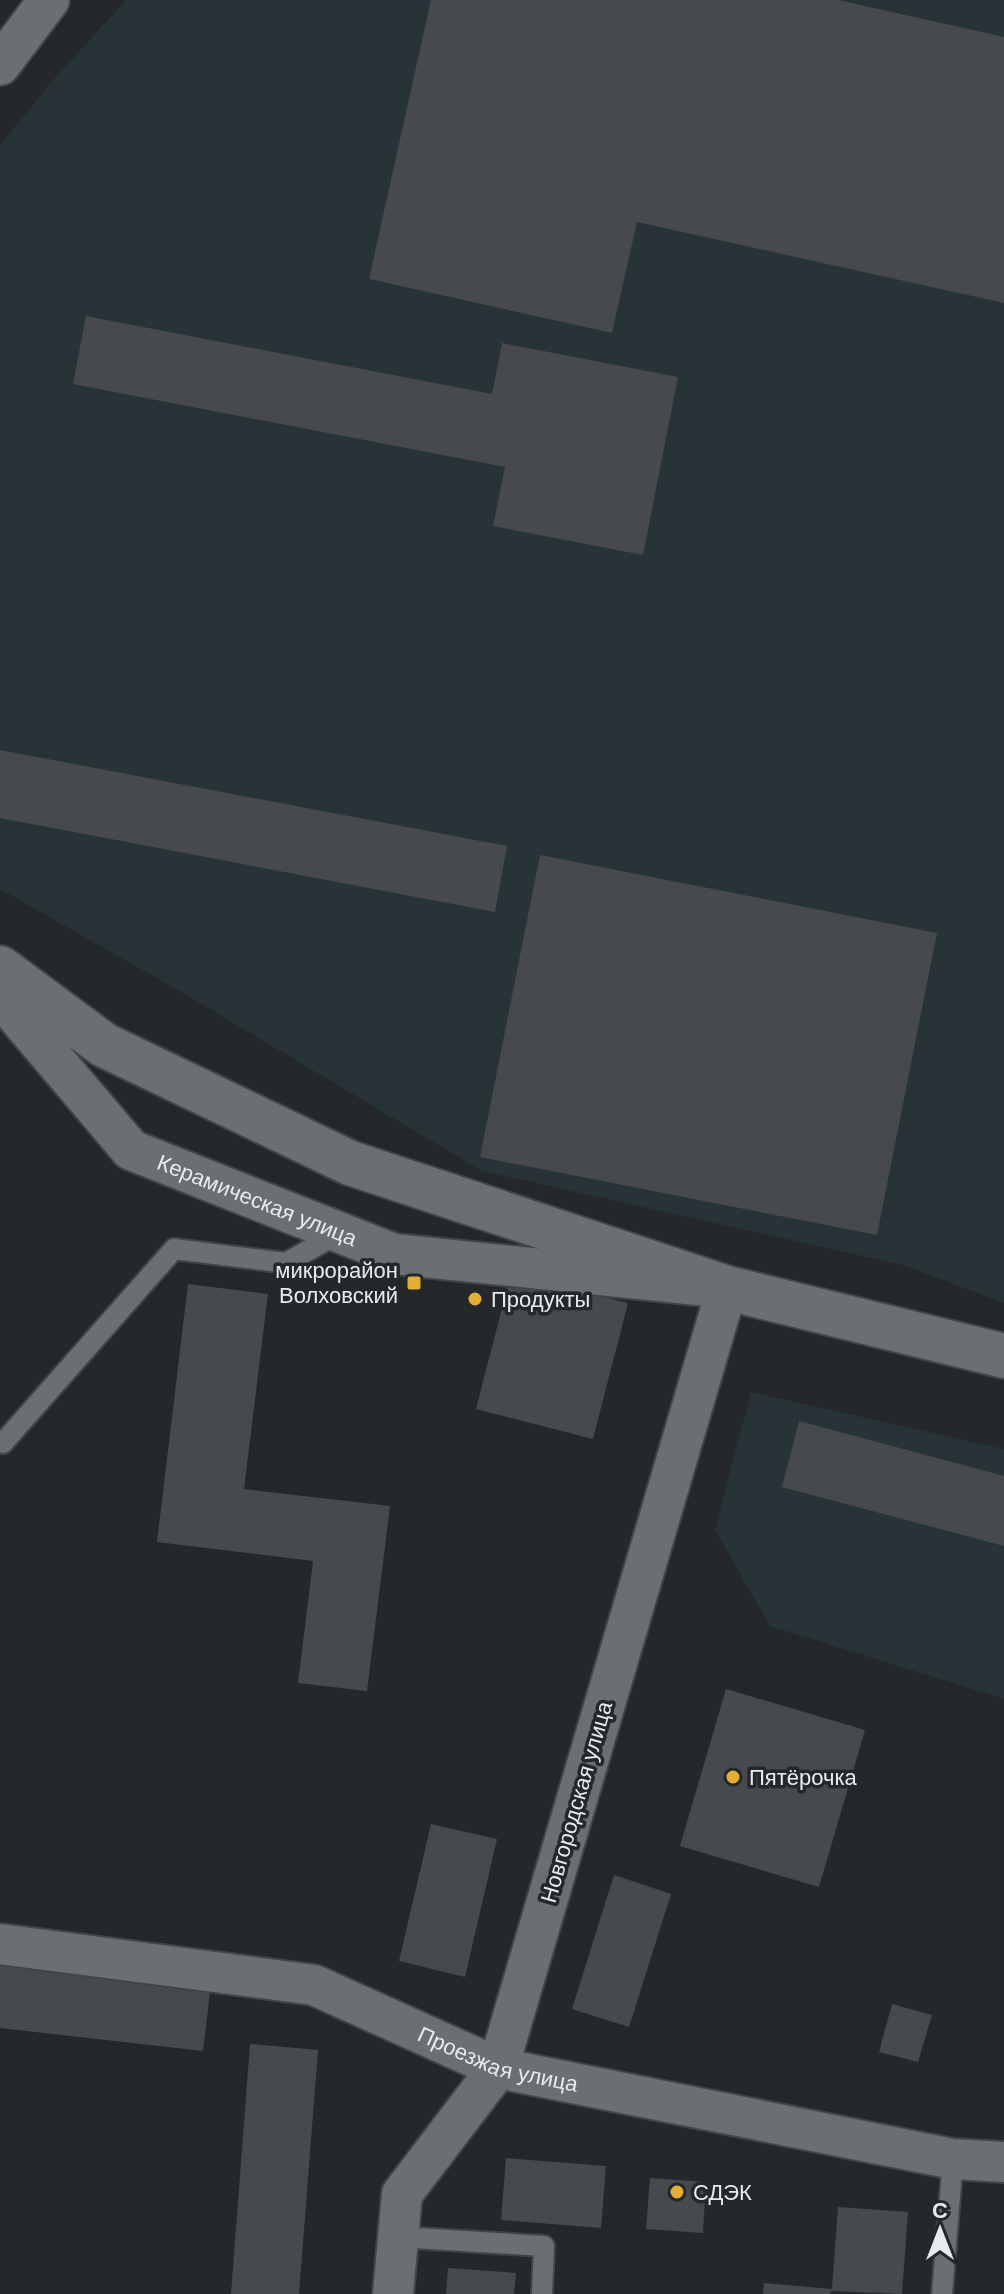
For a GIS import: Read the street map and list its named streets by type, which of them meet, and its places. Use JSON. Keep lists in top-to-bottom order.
{
  "streets": {
    "street": ["Керамическая улица", "Новгородская улица", "Проезжая улица"]
  },
  "crossings": [
    ["Керамическая улица", "Новгородская улица"],
    ["Новгородская улица", "Проезжая улица"]
  ],
  "places": {
    "transit": ["микрорайон Волховский"],
    "other": ["Продукты", "Пятёрочка", "СДЭК"]
  },
  "north": "top"
}
